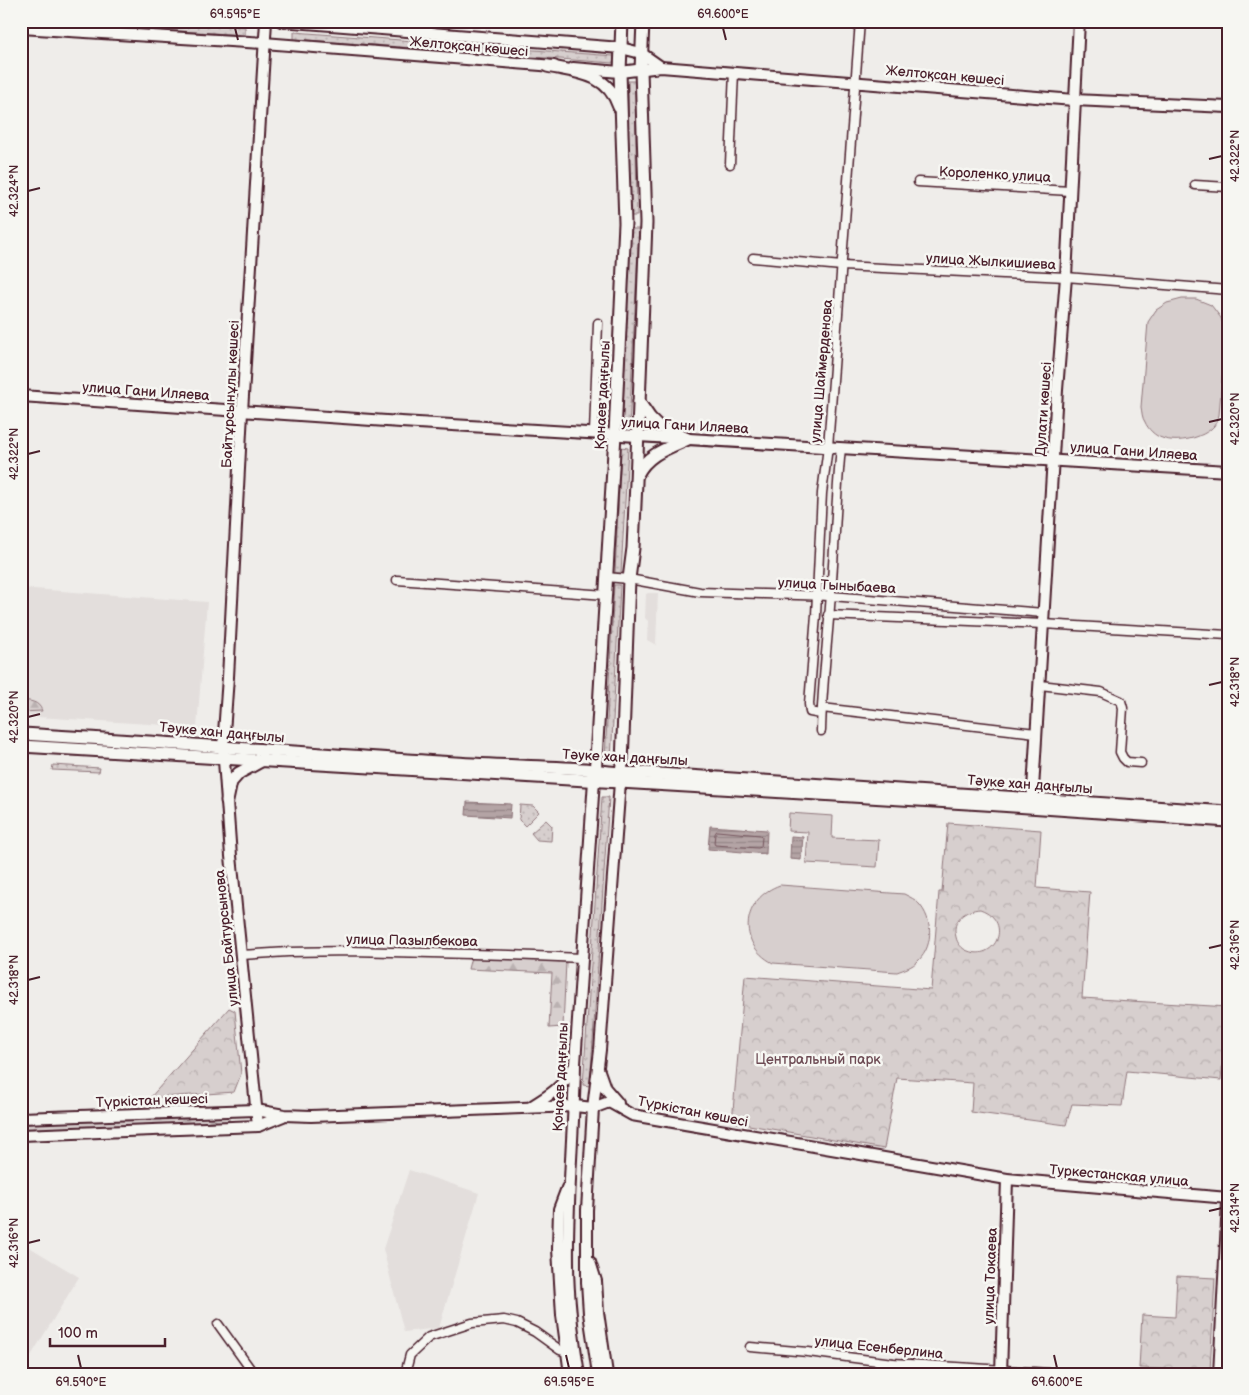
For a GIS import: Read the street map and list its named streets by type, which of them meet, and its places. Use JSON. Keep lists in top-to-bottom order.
{
  "streets": {
    "main road": [
      "Желтоқсан көшесі",
      "улица Гани Иляева",
      "Байтұрсынұлы көшесі",
      "Қонаев даңғылы",
      "Дулати көшесі",
      "Тәуке хан даңғылы",
      "улица Байтурсынова",
      "Түркістан көшесі",
      "Туркестанская улица",
      "улица Токаева"
    ],
    "street": [
      "Короленко улица",
      "улица Жылкишиева",
      "улица Шаймерденова",
      "улица Тыныбаева",
      "улица Пазылбекова",
      "улица Есенберлина"
    ]
  },
  "crossings": [
    ["Желтоқсан көшесі", "улица Шаймерденова"],
    ["Желтоқсан көшесі", "Байтұрсынұлы көшесі"],
    ["Желтоқсан көшесі", "Қонаев даңғылы"],
    ["Желтоқсан көшесі", "Дулати көшесі"],
    ["Короленко улица", "Дулати көшесі"],
    ["улица Жылкишиева", "улица Шаймерденова"],
    ["улица Жылкишиева", "Дулати көшесі"],
    ["улица Шаймерденова", "улица Гани Иляева"],
    ["улица Шаймерденова", "улица Тыныбаева"],
    ["улица Гани Иляева", "Байтұрсынұлы көшесі"],
    ["улица Гани Иляева", "Қонаев даңғылы"],
    ["улица Гани Иляева", "Дулати көшесі"],
    ["Байтұрсынұлы көшесі", "Тәуке хан даңғылы"],
    ["Байтұрсынұлы көшесі", "улица Байтурсынова"],
    ["Қонаев даңғылы", "улица Тыныбаева"],
    ["Қонаев даңғылы", "Тәуке хан даңғылы"],
    ["Қонаев даңғылы", "улица Пазылбекова"],
    ["Қонаев даңғылы", "Түркістан көшесі"],
    ["Дулати көшесі", "улица Тыныбаева"],
    ["Дулати көшесі", "Тәуке хан даңғылы"],
    ["Тәуке хан даңғылы", "улица Байтурсынова"],
    ["улица Байтурсынова", "улица Пазылбекова"],
    ["улица Байтурсынова", "Түркістан көшесі"],
    ["Түркістан көшесі", "Туркестанская улица"],
    ["Түркістан көшесі", "улица Токаева"],
    ["Туркестанская улица", "улица Токаева"],
    ["улица Токаева", "улица Есенберлина"]
  ],
  "parks": ["Центральный парк"],
  "scale_bar": "100 m",
  "coordinates": [
    "69.595°E",
    "69.600°E",
    "42.322°N",
    "42.324°N",
    "42.320°N",
    "42.318°N",
    "42.316°N",
    "42.314°N",
    "69.590°E"
  ]
}
